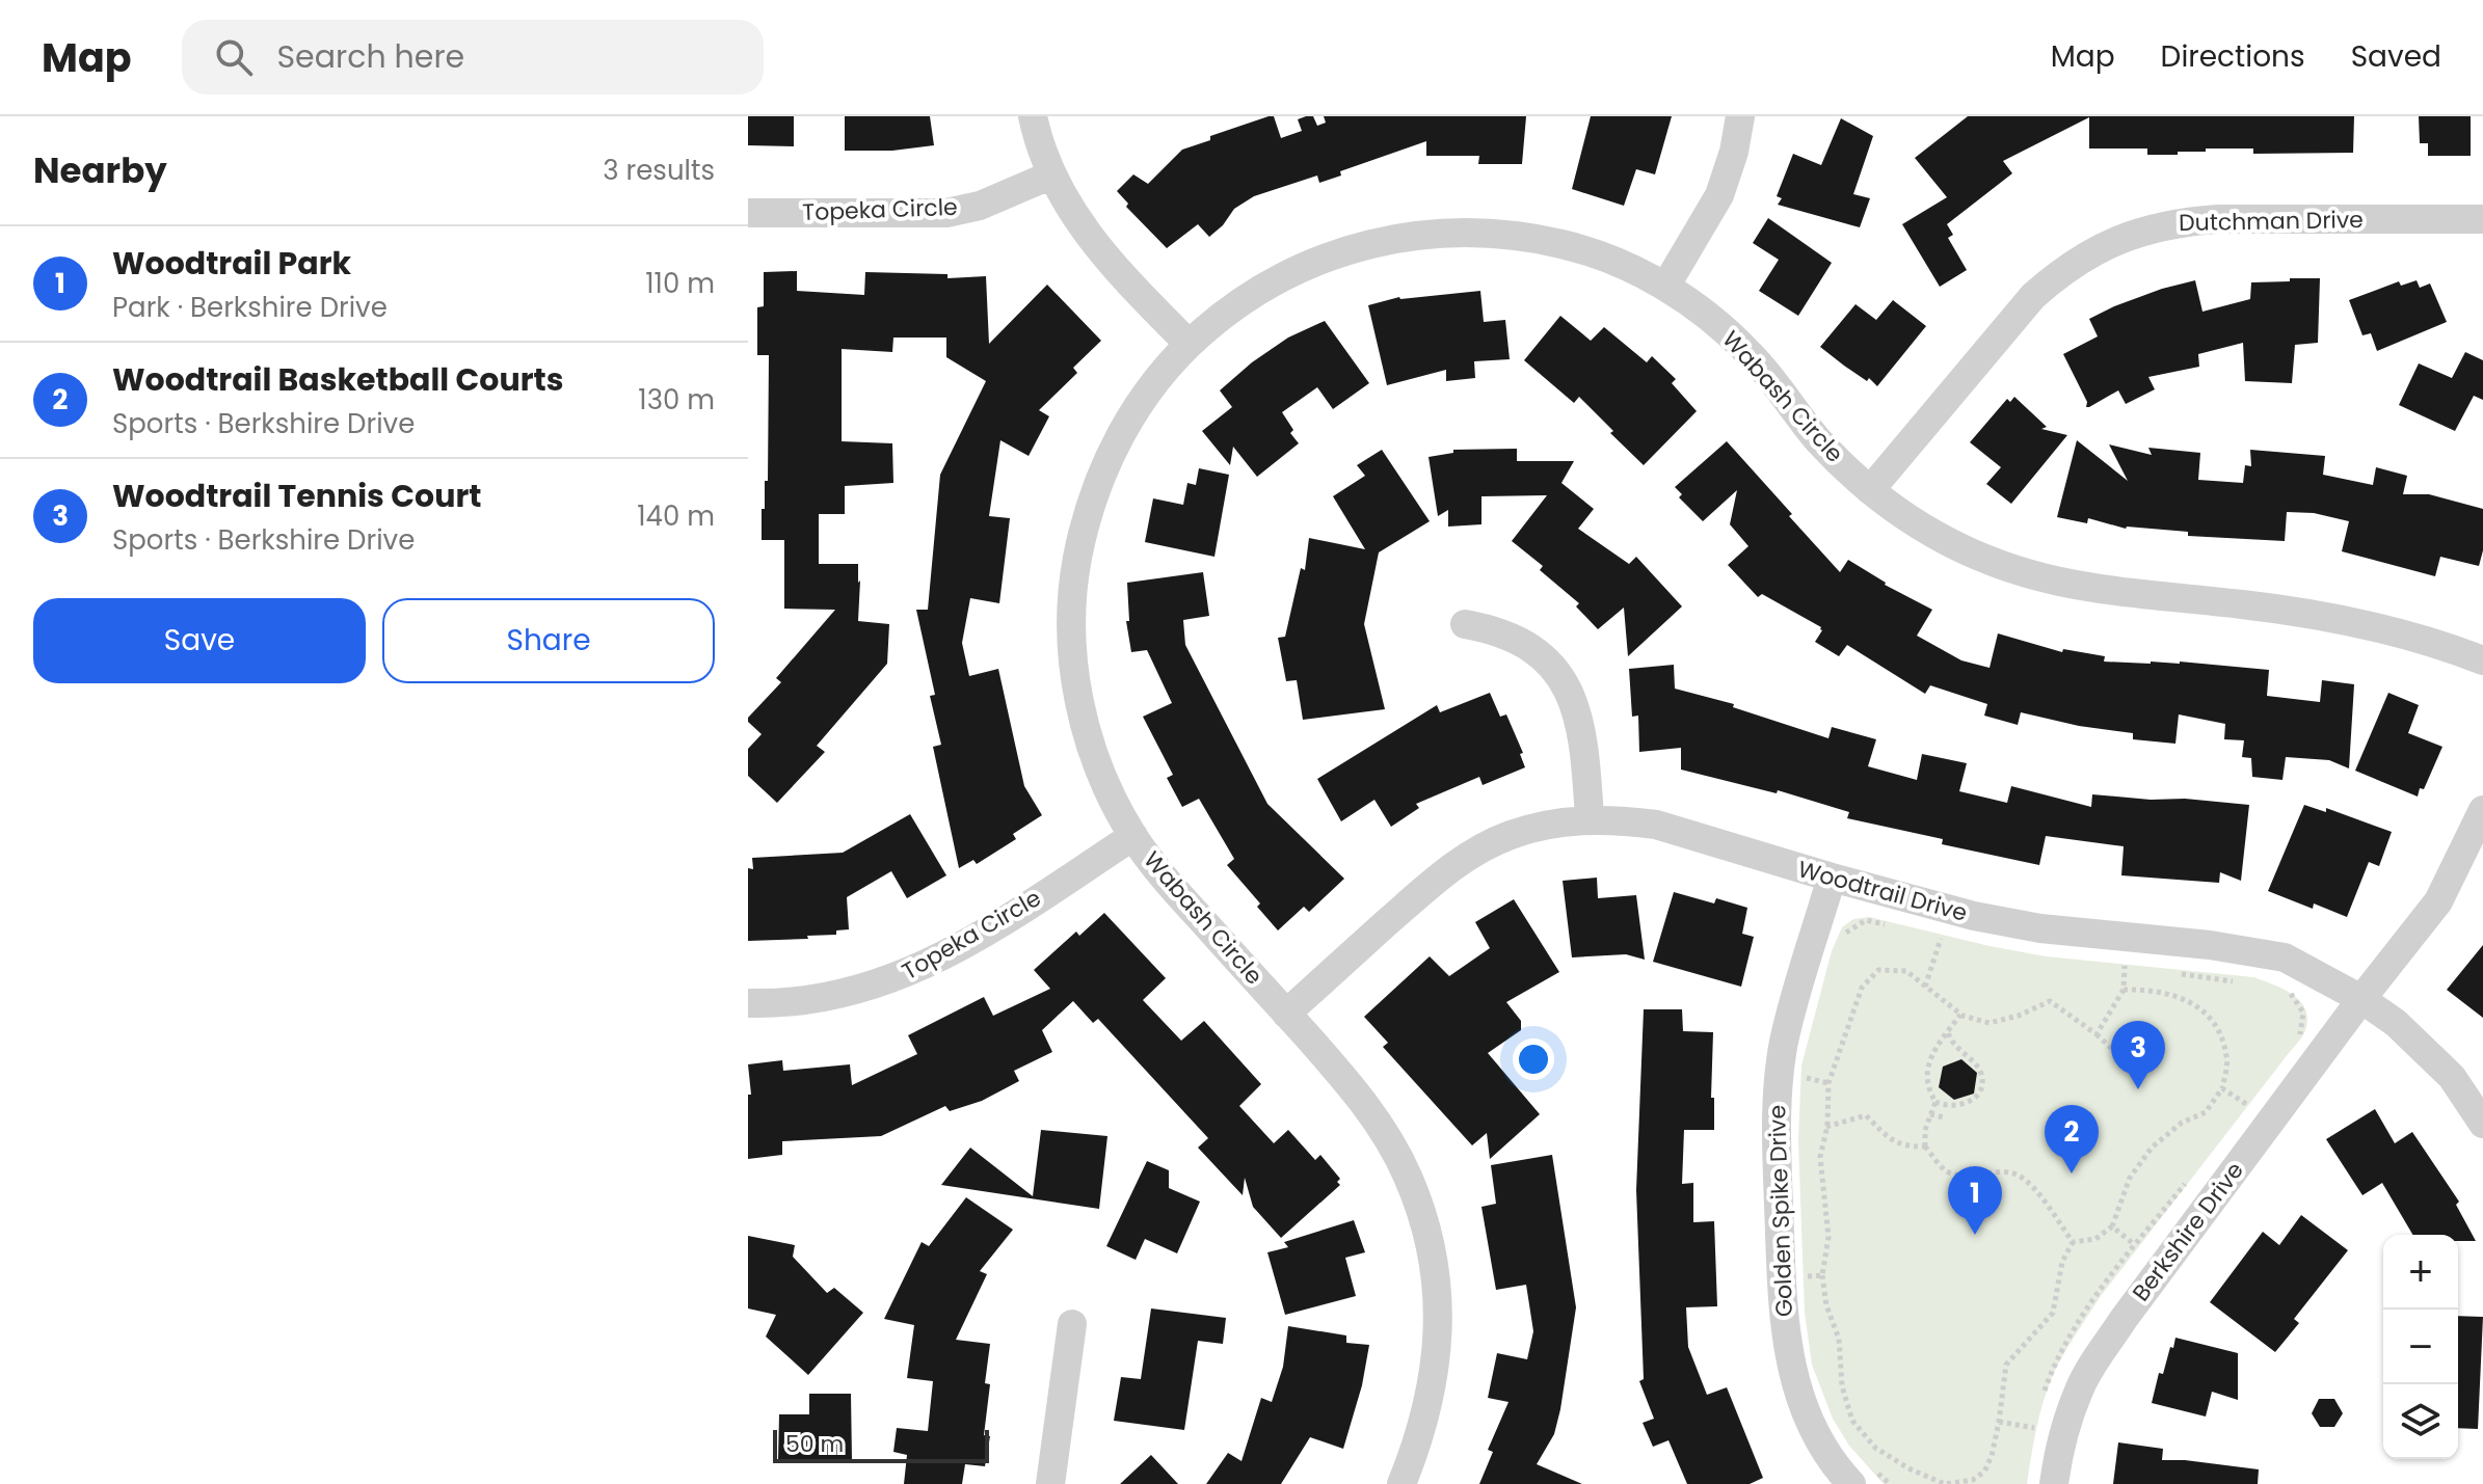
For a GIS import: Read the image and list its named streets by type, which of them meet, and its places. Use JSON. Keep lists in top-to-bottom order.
{
  "streets": {
    "street": [
      "Topeka Circle",
      "Dutchman Drive",
      "Wabash Circle",
      "Woodtrail Drive",
      "Golden Spike Drive",
      "Berkshire Drive"
    ]
  },
  "crossings": [
    ["Topeka Circle", "Wabash Circle"],
    ["Dutchman Drive", "Wabash Circle"],
    ["Wabash Circle", "Woodtrail Drive"],
    ["Woodtrail Drive", "Golden Spike Drive"],
    ["Woodtrail Drive", "Berkshire Drive"]
  ],
  "scale_bar": "50 m",
  "page": {
    "header": "Map",
    "search": "Search here",
    "nav": ["Map", "Directions", "Saved"],
    "heading": ["Nearby", "3 results"],
    "list": [
      {
        "mark": "1",
        "name": "Woodtrail Park",
        "note": "Park · Berkshire Drive",
        "value": "110 m"
      },
      {
        "mark": "2",
        "name": "Woodtrail Basketball Courts",
        "note": "Sports · Berkshire Drive",
        "value": "130 m"
      },
      {
        "mark": "3",
        "name": "Woodtrail Tennis Court",
        "note": "Sports · Berkshire Drive",
        "value": "140 m"
      }
    ],
    "buttons": ["Save", "Share"],
    "pins": ["3", "2", "1"],
    "map_buttons": ["+", "−"],
    "scale": "50 m"
  }
}
